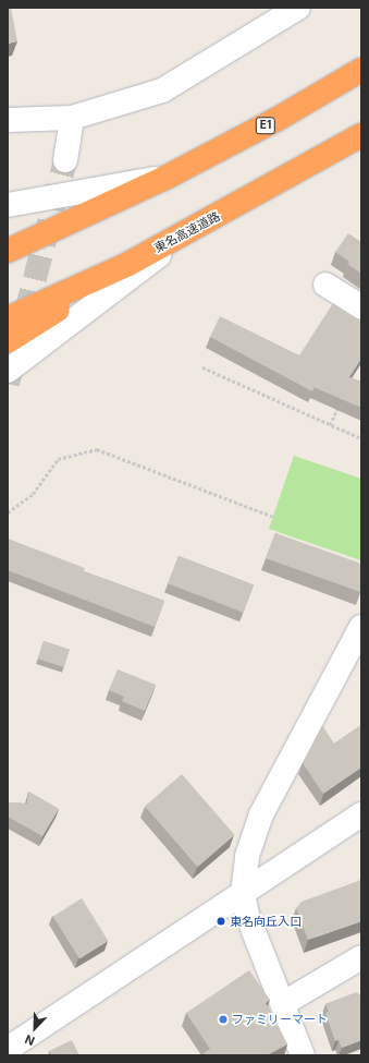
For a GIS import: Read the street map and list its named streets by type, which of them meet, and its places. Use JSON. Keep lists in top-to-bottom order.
{
  "streets": {
    "highway": ["E1", "東名高速道路"]
  },
  "places": ["東名向丘入口", "ファミリーマート"],
  "north": "bottom left"
}
